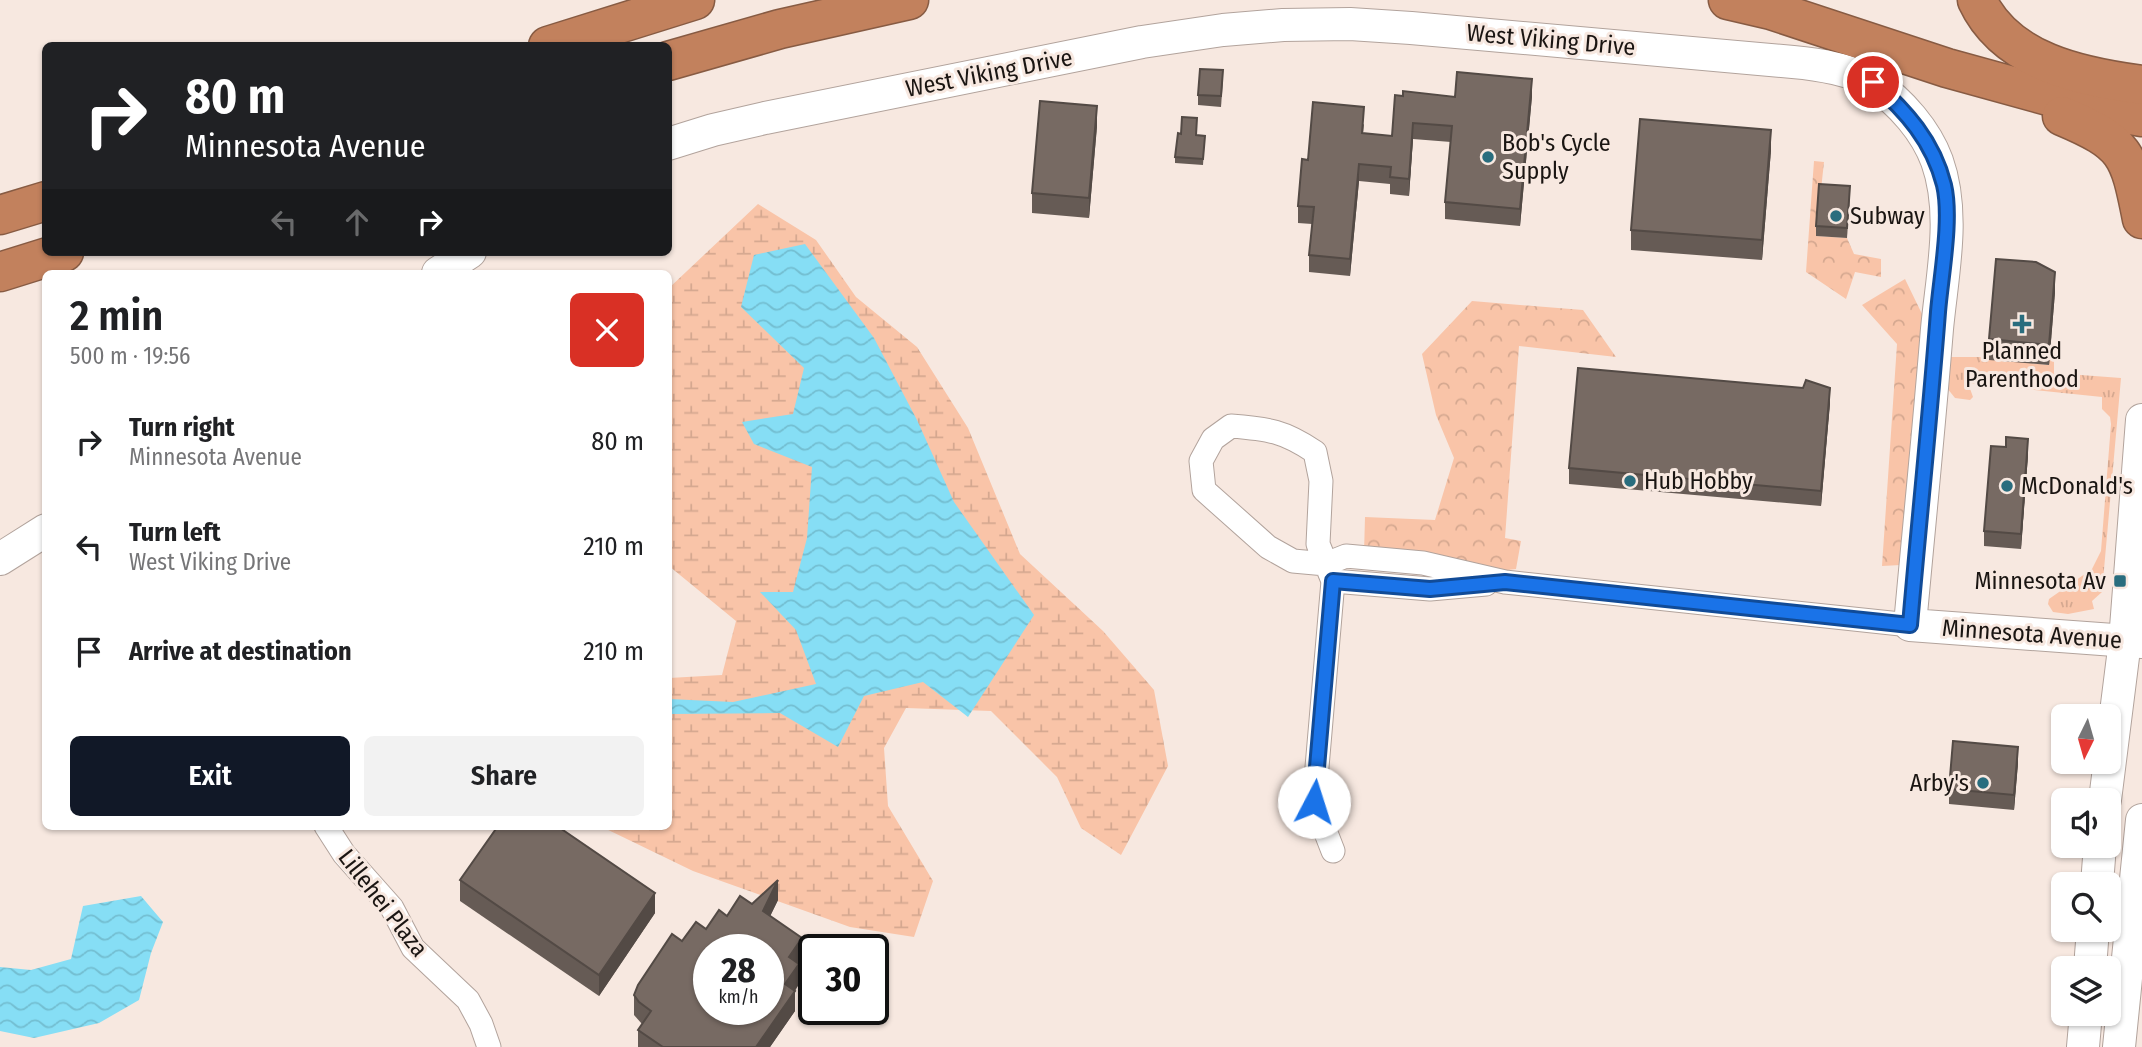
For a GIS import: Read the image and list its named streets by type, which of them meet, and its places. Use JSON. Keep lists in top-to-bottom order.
{
  "streets": {
    "street": ["West Viking Drive", "Minnesota Avenue", "Lillehei Plaza"]
  },
  "crossings": [
    ["West Viking Drive", "Minnesota Avenue"]
  ],
  "places": {
    "other": [
      "Bob's Cycle Supply",
      "Subway",
      "Hub Hobby",
      "McDonald's",
      "Arby's"
    ],
    "health": ["Planned Parenthood"],
    "transit": ["Minnesota Av"]
  },
  "north": "bottom",
  "page": {
    "turn": ["80 m", "Minnesota Avenue"],
    "heading": ["2 min", "500 m · 19:56"],
    "list": [
      {
        "name": "Turn right",
        "note": "Minnesota Avenue",
        "value": "80 m"
      },
      {
        "name": "Turn left",
        "note": "West Viking Drive",
        "value": "210 m"
      },
      {
        "name": "Arrive at destination",
        "value": "210 m"
      }
    ],
    "buttons": ["Exit", "Share"],
    "speed": "28 km/h",
    "limit": "30"
  }
}
